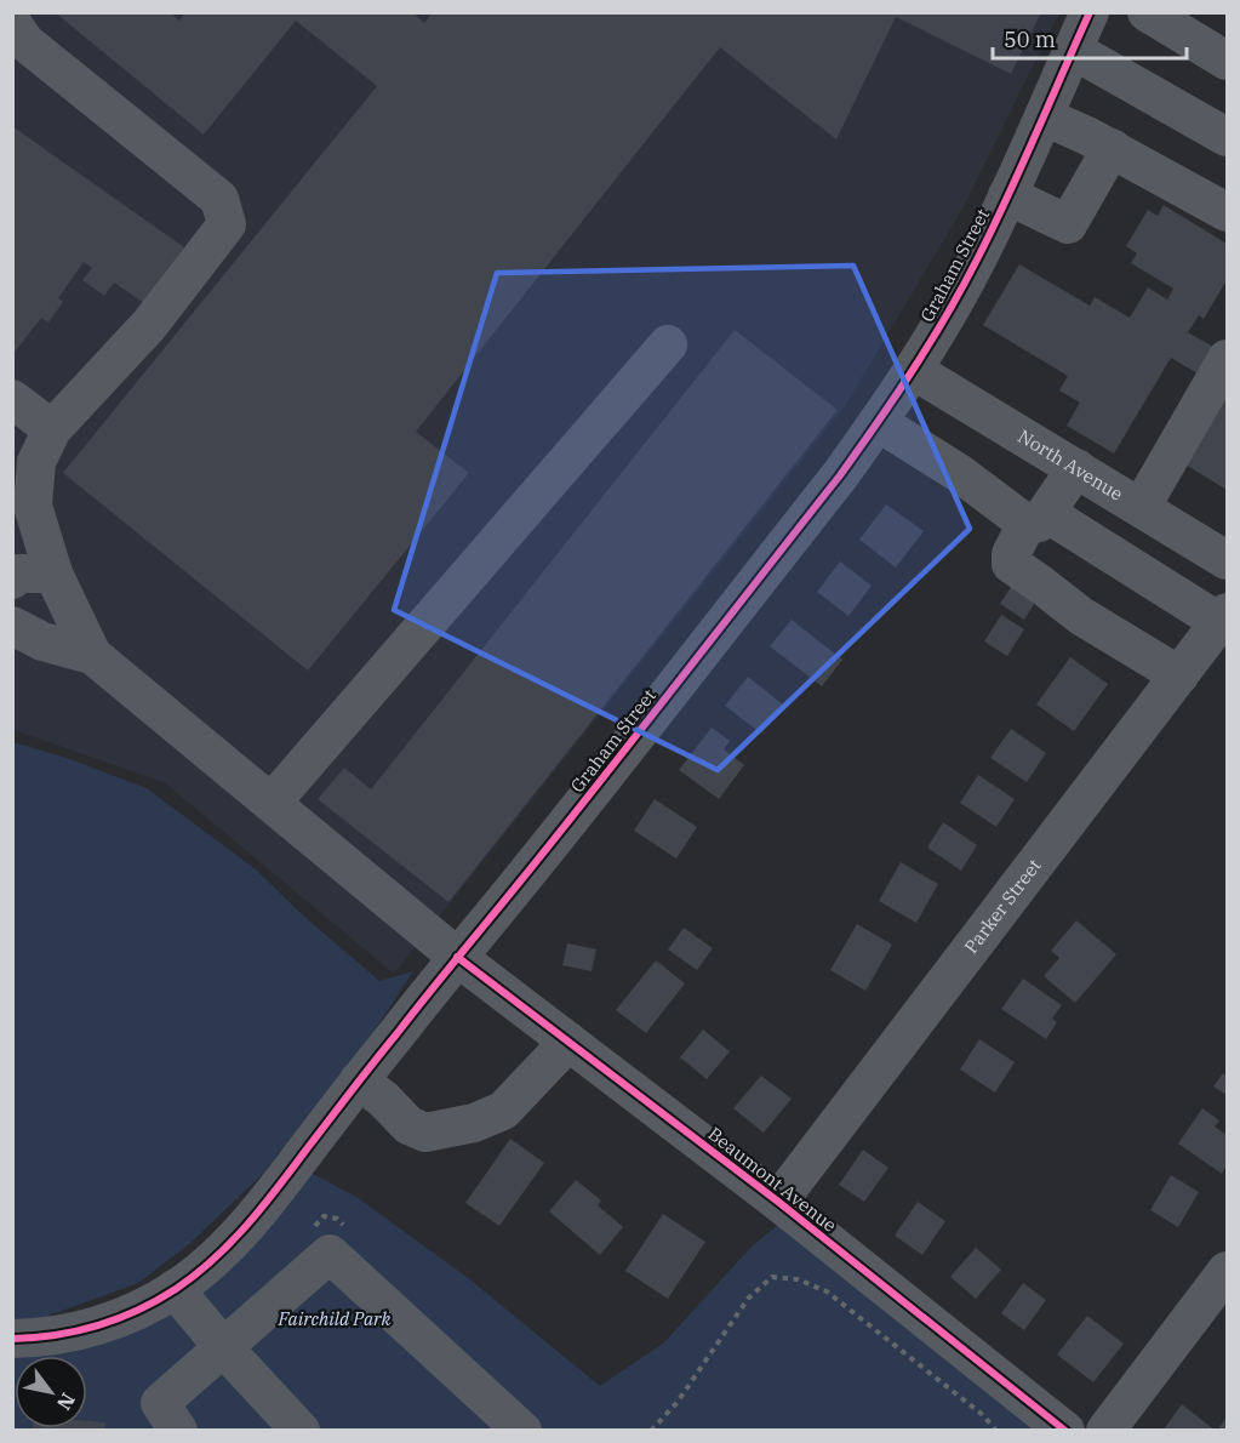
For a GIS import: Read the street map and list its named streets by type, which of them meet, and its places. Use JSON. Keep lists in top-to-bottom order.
{
  "streets": {
    "street": [
      "Graham Street",
      "North Avenue",
      "Parker Street",
      "Beaumont Avenue"
    ]
  },
  "crossings": [
    ["Graham Street", "North Avenue"],
    ["Graham Street", "Beaumont Avenue"],
    ["Parker Street", "Beaumont Avenue"]
  ],
  "parks": ["Fairchild Park"],
  "scale_bar": "50 m",
  "north": "bottom right"
}
